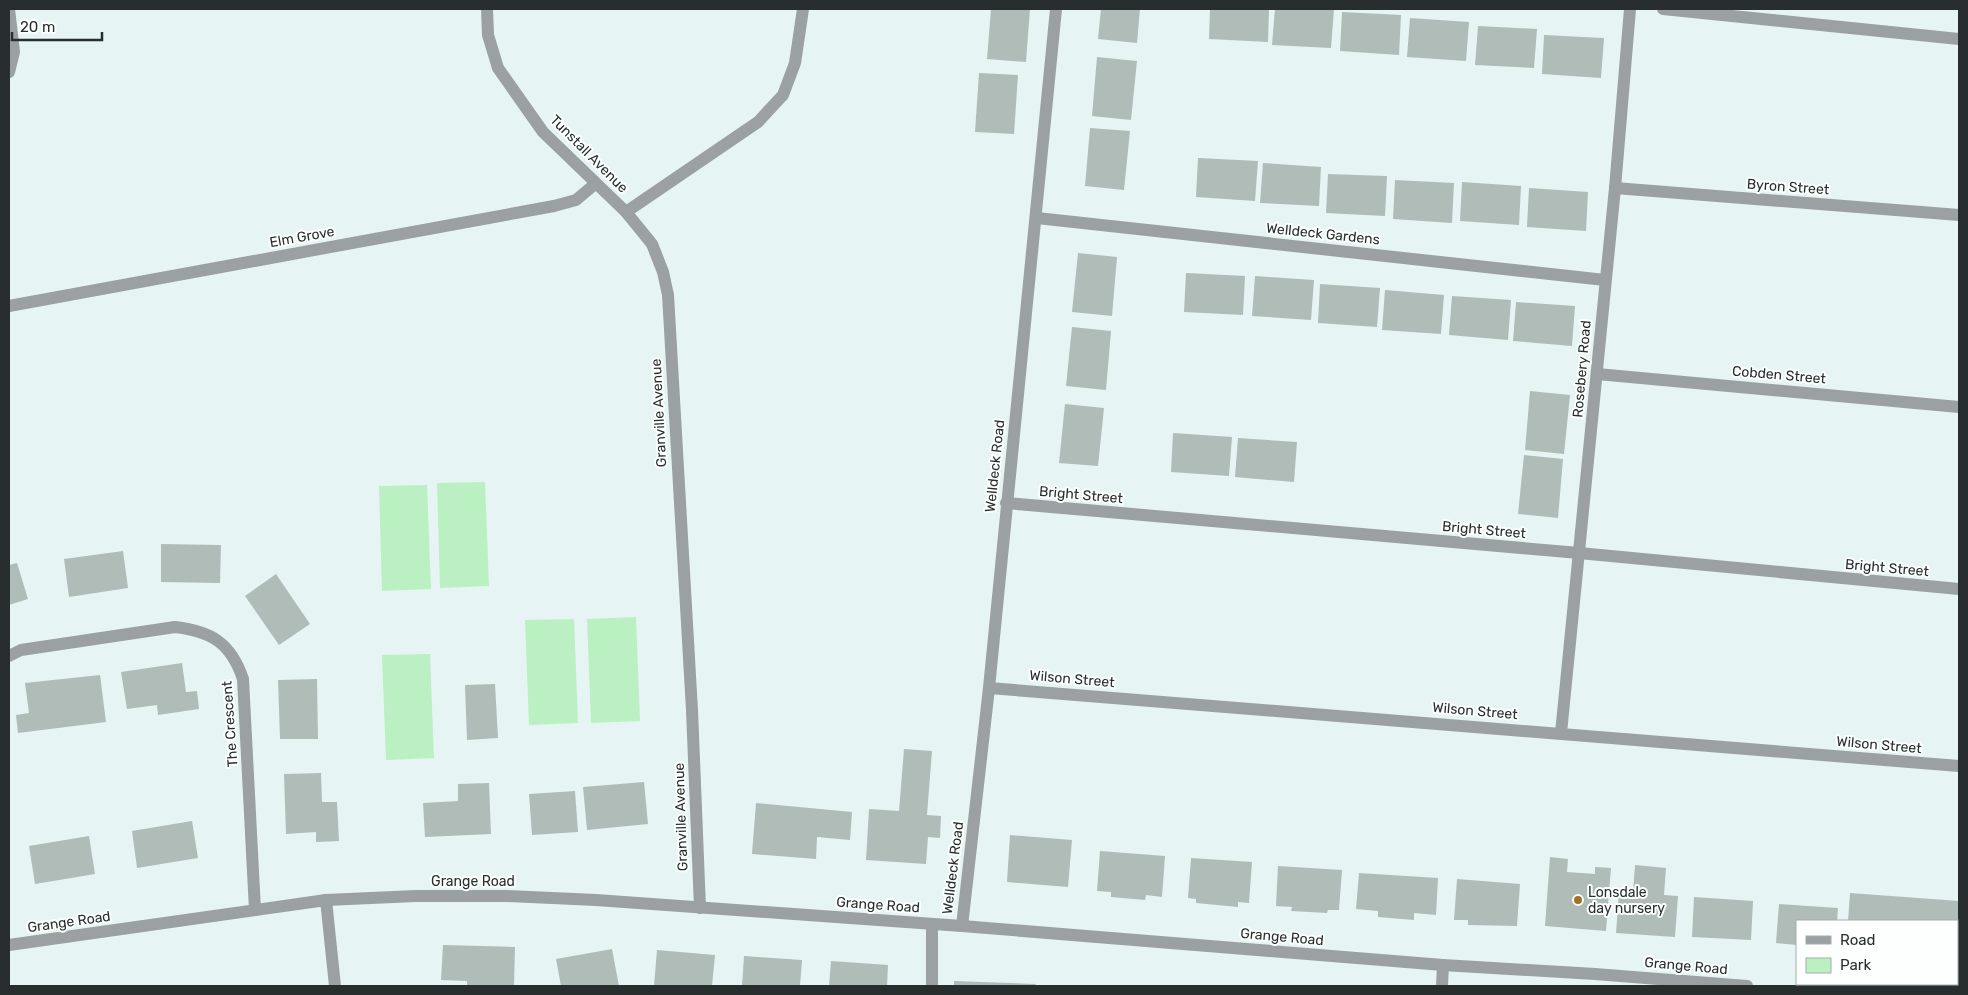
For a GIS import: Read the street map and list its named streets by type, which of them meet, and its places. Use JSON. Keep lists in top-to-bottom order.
{
  "streets": {
    "street": [
      "Tunstall Avenue",
      "Byron Street",
      "Welldeck Gardens",
      "Elm Grove",
      "Rosebery Road",
      "Cobden Street",
      "Granville Avenue",
      "Welldeck Road",
      "Bright Street",
      "Wilson Street",
      "The Crescent",
      "Grange Road"
    ]
  },
  "crossings": [
    ["Tunstall Avenue", "Elm Grove"],
    ["Tunstall Avenue", "Granville Avenue"],
    ["Byron Street", "Rosebery Road"],
    ["Welldeck Gardens", "Rosebery Road"],
    ["Welldeck Gardens", "Welldeck Road"],
    ["Rosebery Road", "Cobden Street"],
    ["Rosebery Road", "Bright Street"],
    ["Rosebery Road", "Wilson Street"],
    ["Granville Avenue", "Grange Road"],
    ["Welldeck Road", "Bright Street"],
    ["Welldeck Road", "Wilson Street"],
    ["Welldeck Road", "Grange Road"],
    ["The Crescent", "Grange Road"]
  ],
  "places": ["Lonsdale day nursery"],
  "legend": ["Road", "Park"],
  "scale_bar": "20 m"
}
